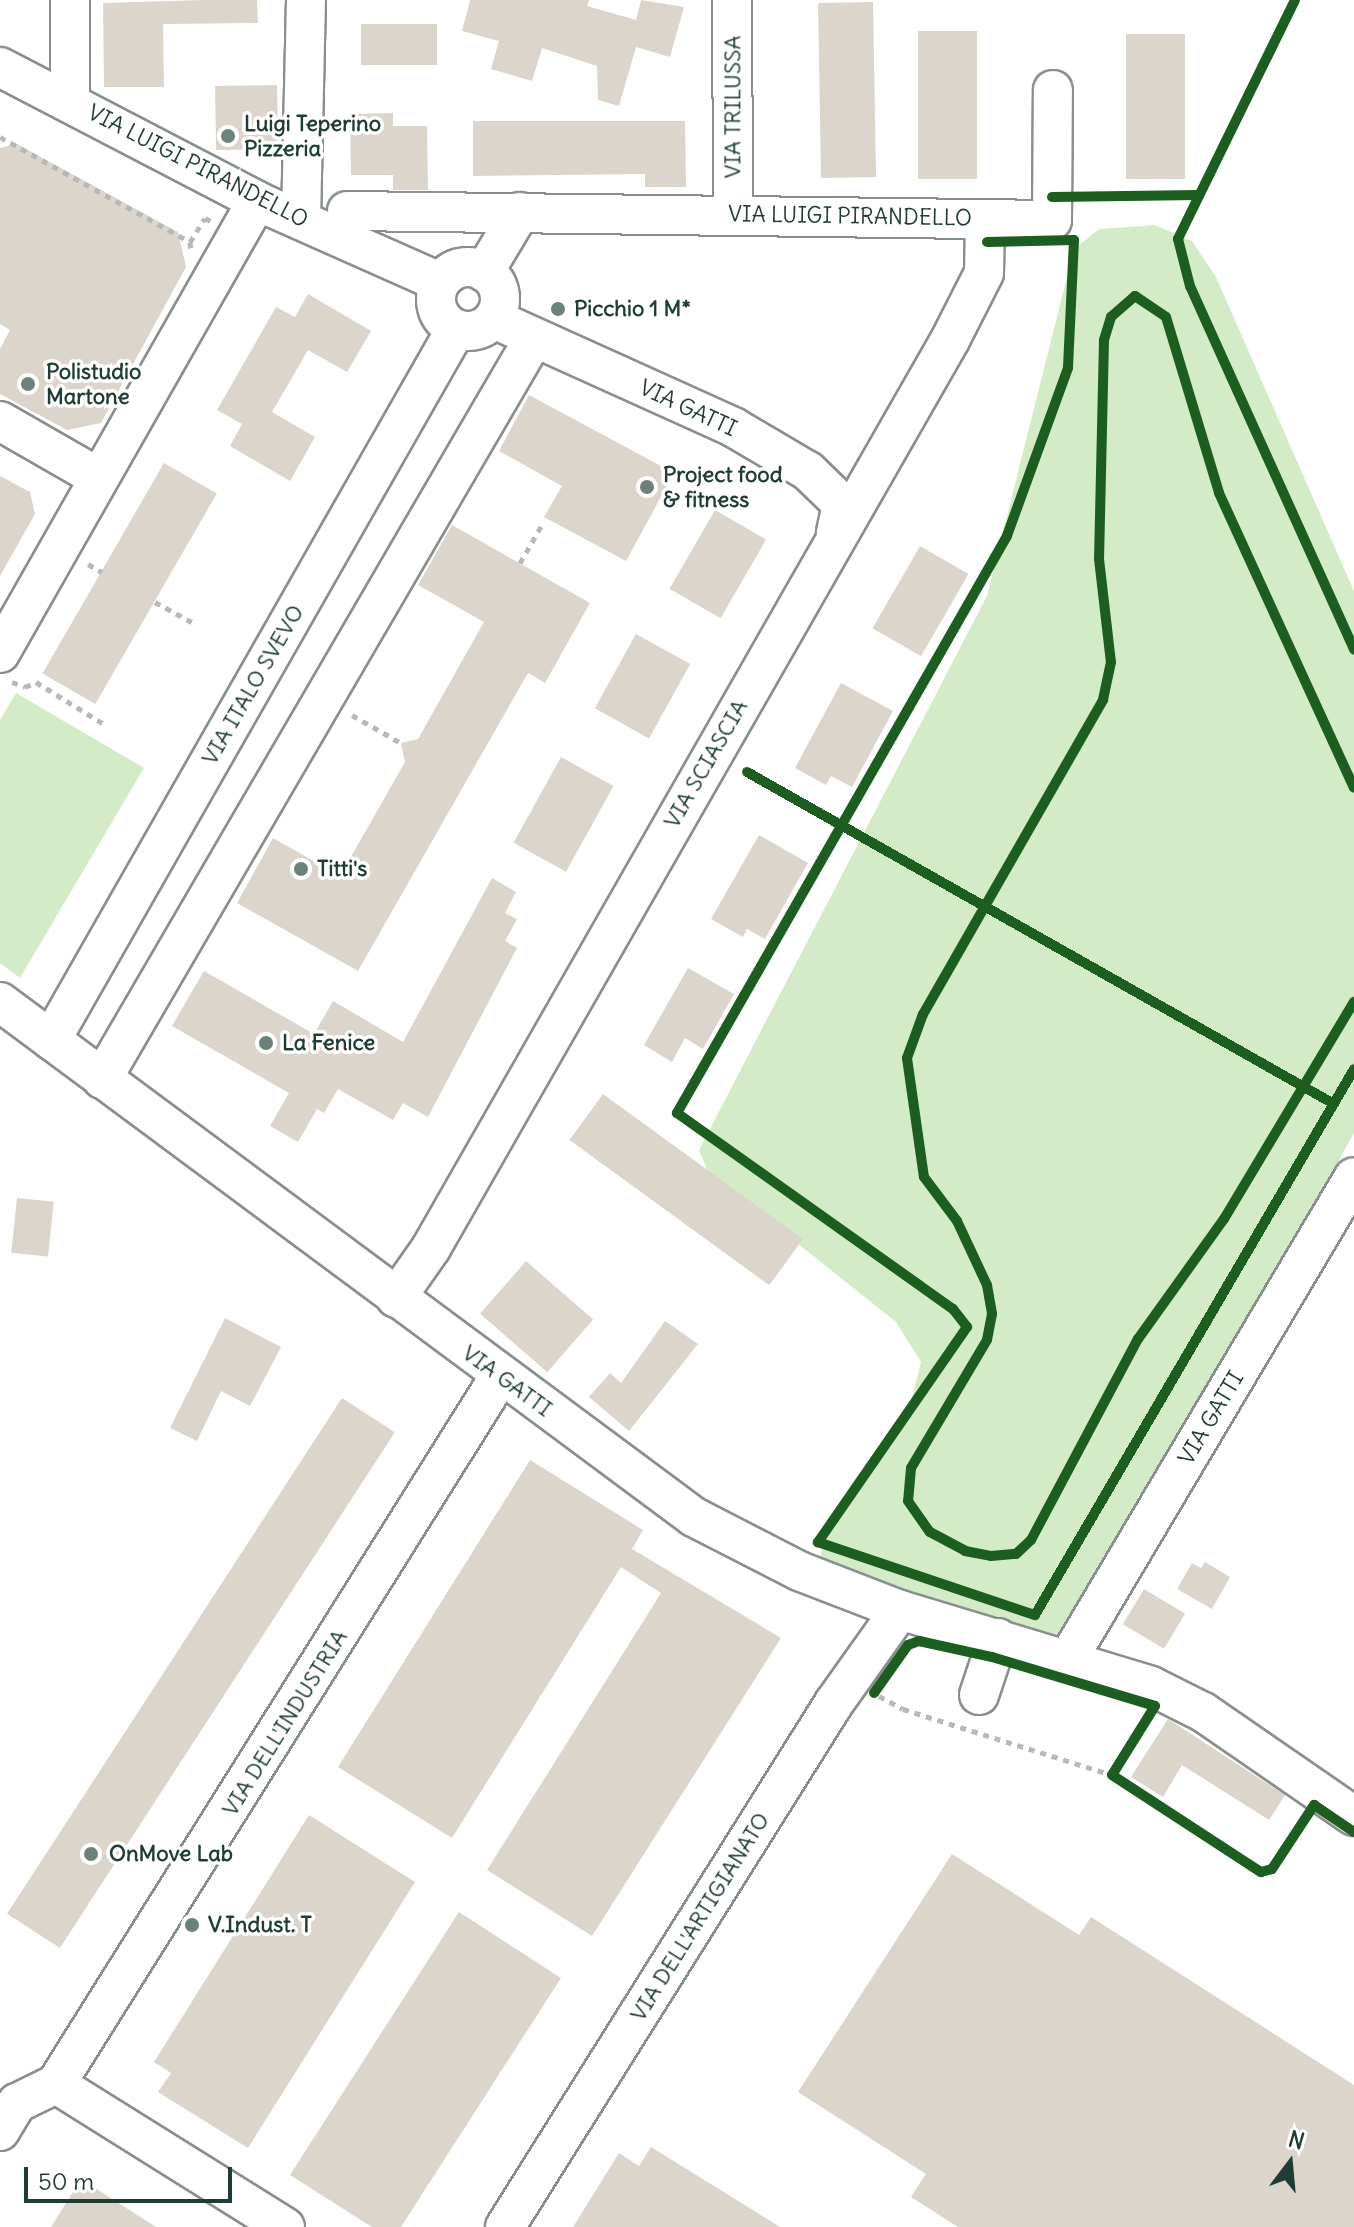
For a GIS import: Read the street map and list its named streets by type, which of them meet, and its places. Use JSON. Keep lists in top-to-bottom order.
{
  "streets": {
    "street": [
      "VIA TRILUSSA",
      "VIA LUIGI PIRANDELLO",
      "VIA GATTI",
      "VIA ITALO SVEVO",
      "VIA SCIASCIA",
      "VIA DELL'INDUSTRIA",
      "VIA DELL'ARTIGIANATO"
    ]
  },
  "crossings": [
    ["VIA TRILUSSA", "VIA LUIGI PIRANDELLO"],
    ["VIA LUIGI PIRANDELLO", "VIA GATTI"],
    ["VIA LUIGI PIRANDELLO", "VIA ITALO SVEVO"],
    ["VIA LUIGI PIRANDELLO", "VIA SCIASCIA"],
    ["VIA GATTI", "VIA ITALO SVEVO"],
    ["VIA GATTI", "VIA SCIASCIA"],
    ["VIA GATTI", "VIA DELL'INDUSTRIA"],
    ["VIA GATTI", "VIA DELL'ARTIGIANATO"]
  ],
  "places": [
    "Luigi Teperino Pizzeria",
    "Picchio 1 M*",
    "Polistudio Martone",
    "Project food & fitness",
    "Titti's",
    "La Fenice",
    "OnMove Lab",
    "V.Indust. T"
  ],
  "scale_bar": "50 m",
  "north": "top"
}
